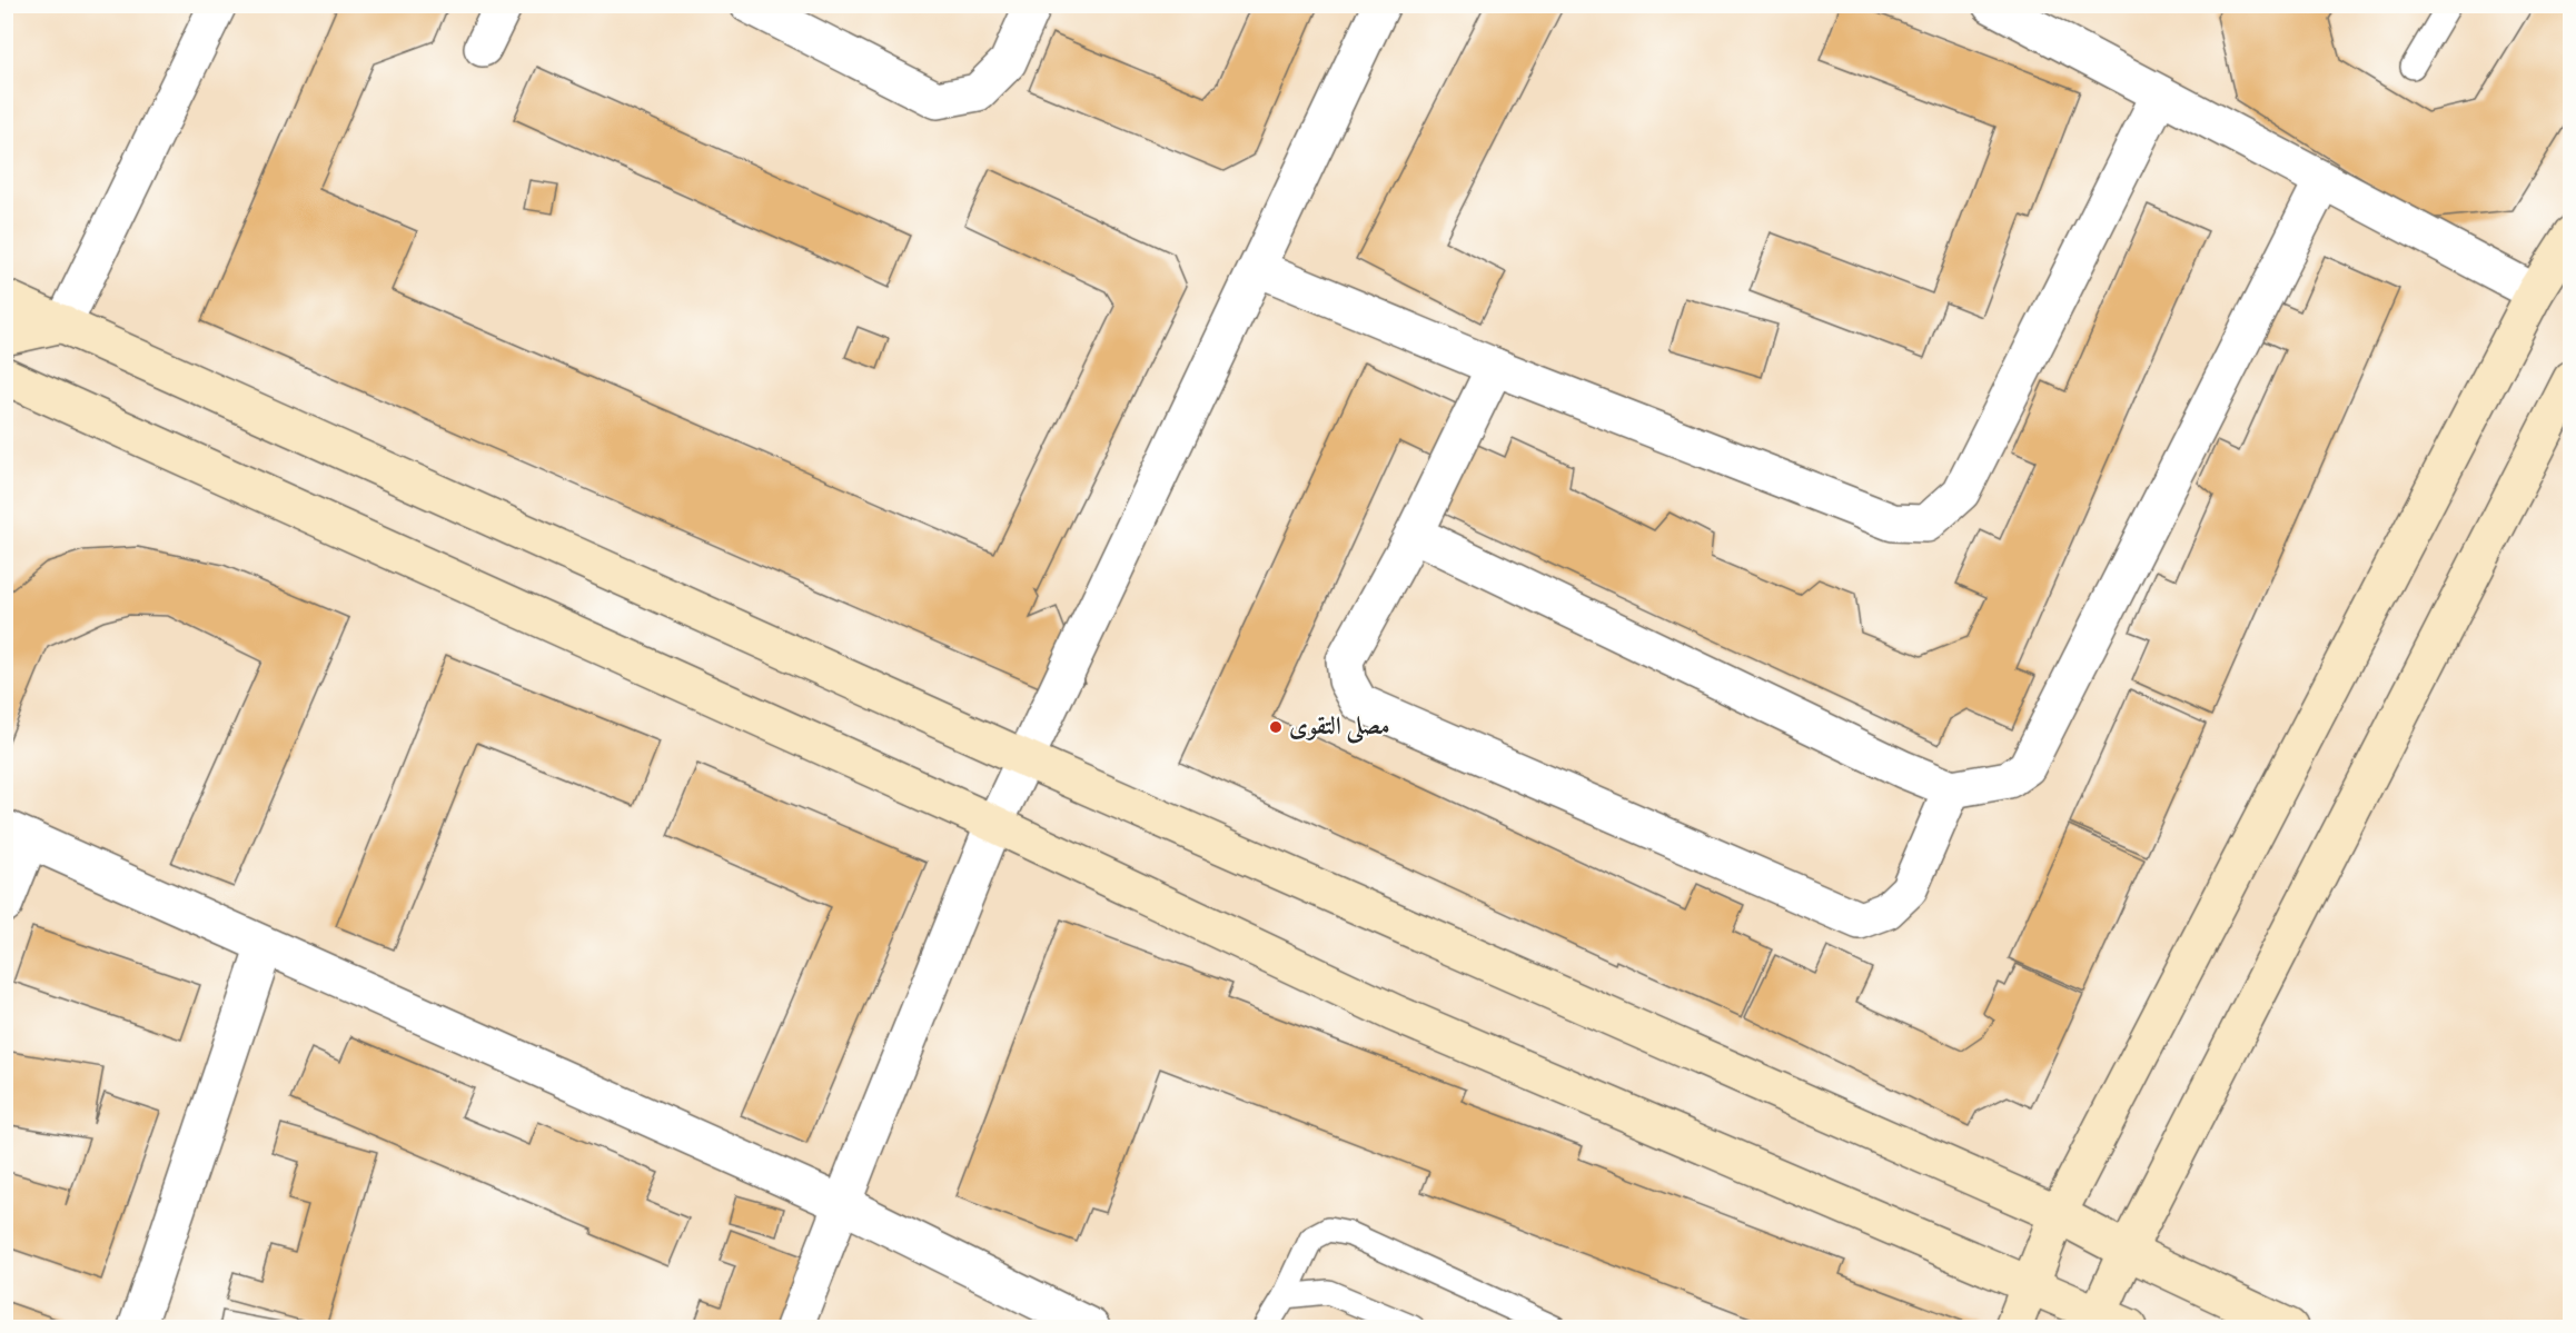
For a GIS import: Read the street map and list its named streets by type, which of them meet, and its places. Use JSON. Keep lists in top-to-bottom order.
{
  "places": ["مصلى التقوى"]
}
